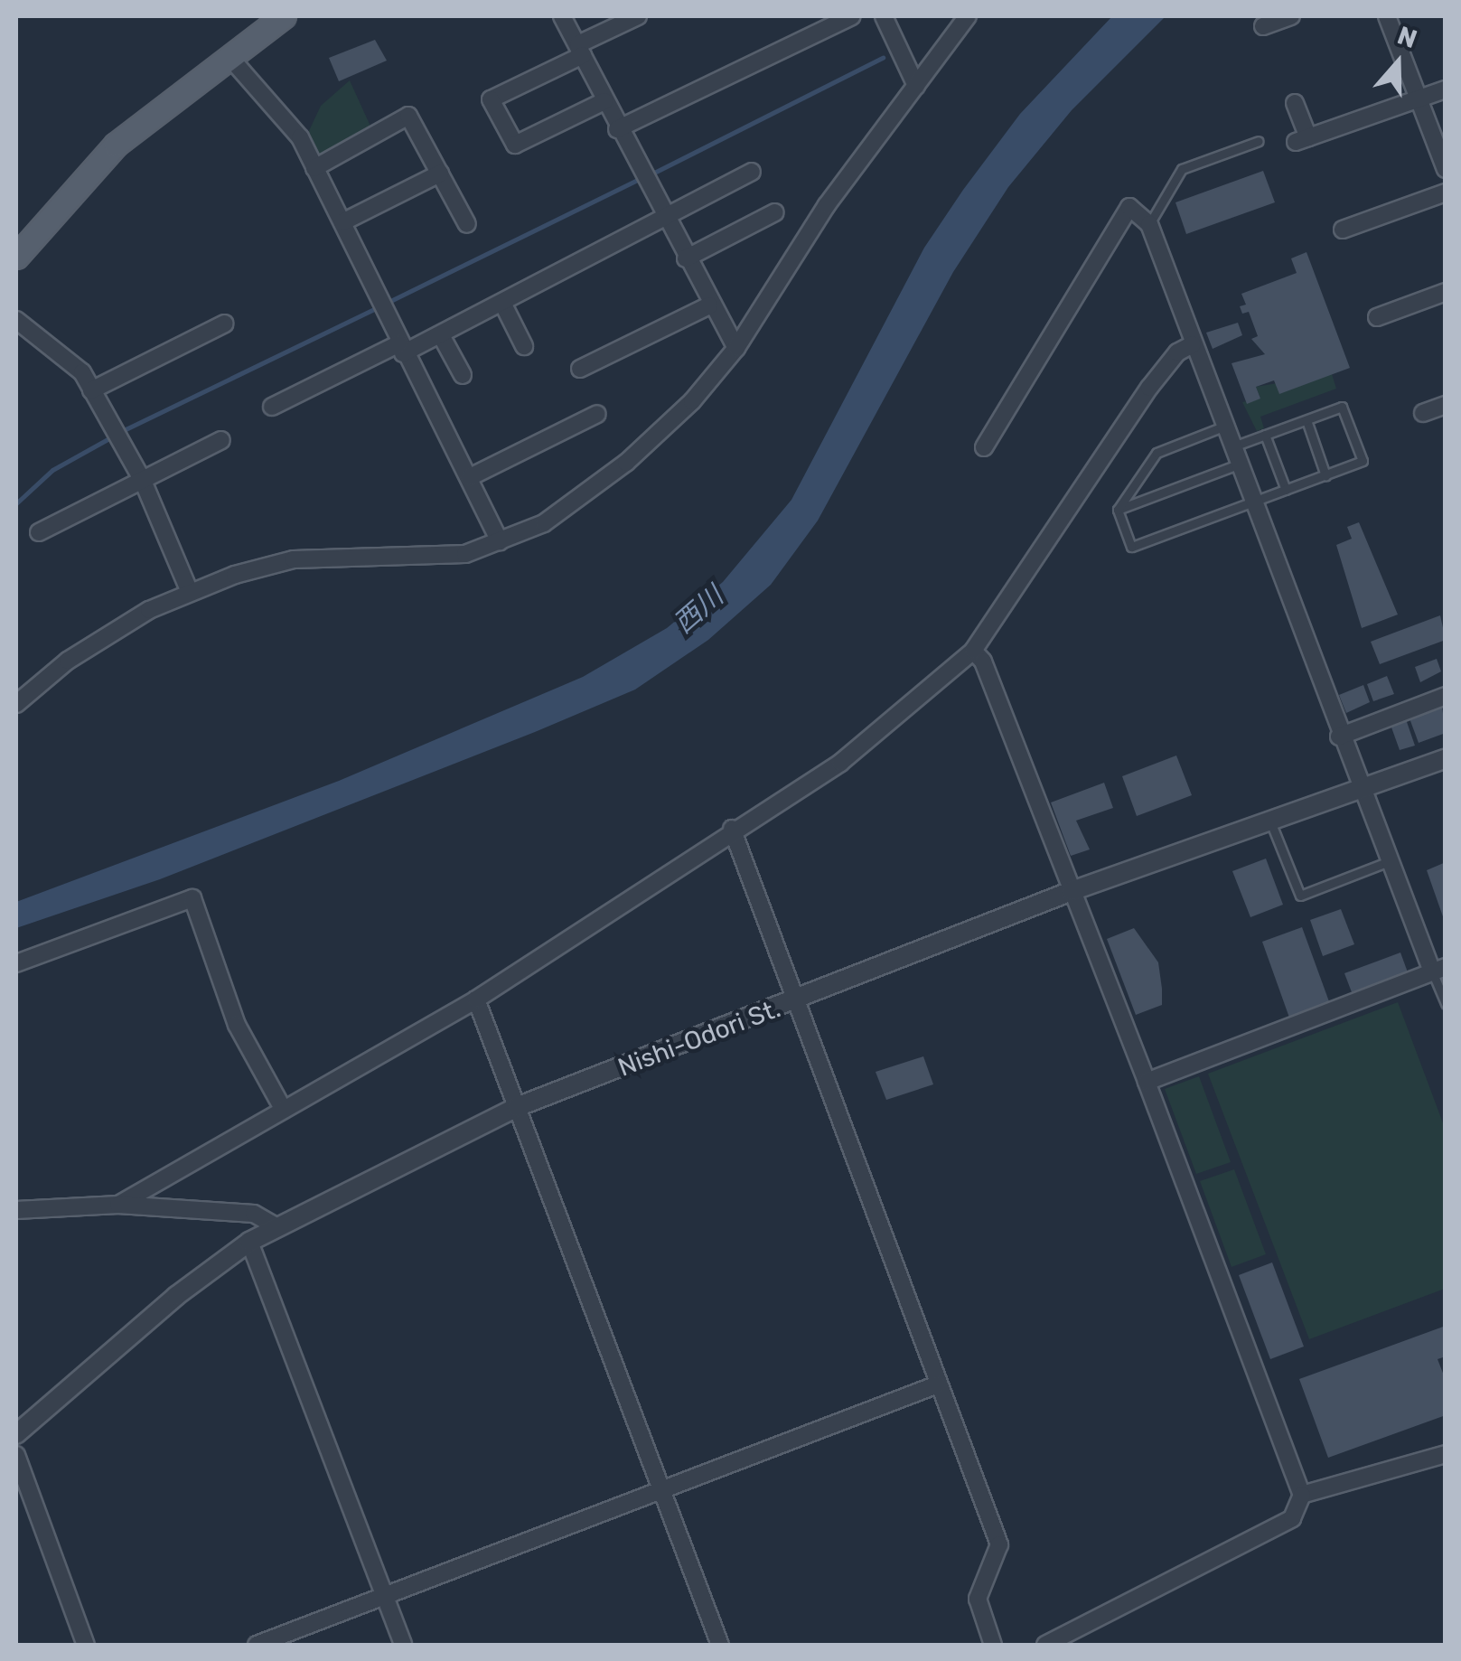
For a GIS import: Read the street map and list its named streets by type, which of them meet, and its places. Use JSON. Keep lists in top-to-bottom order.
{
  "streets": {
    "street": ["Nishi-Odori St."]
  },
  "water": ["西川"],
  "north": "top"
}
